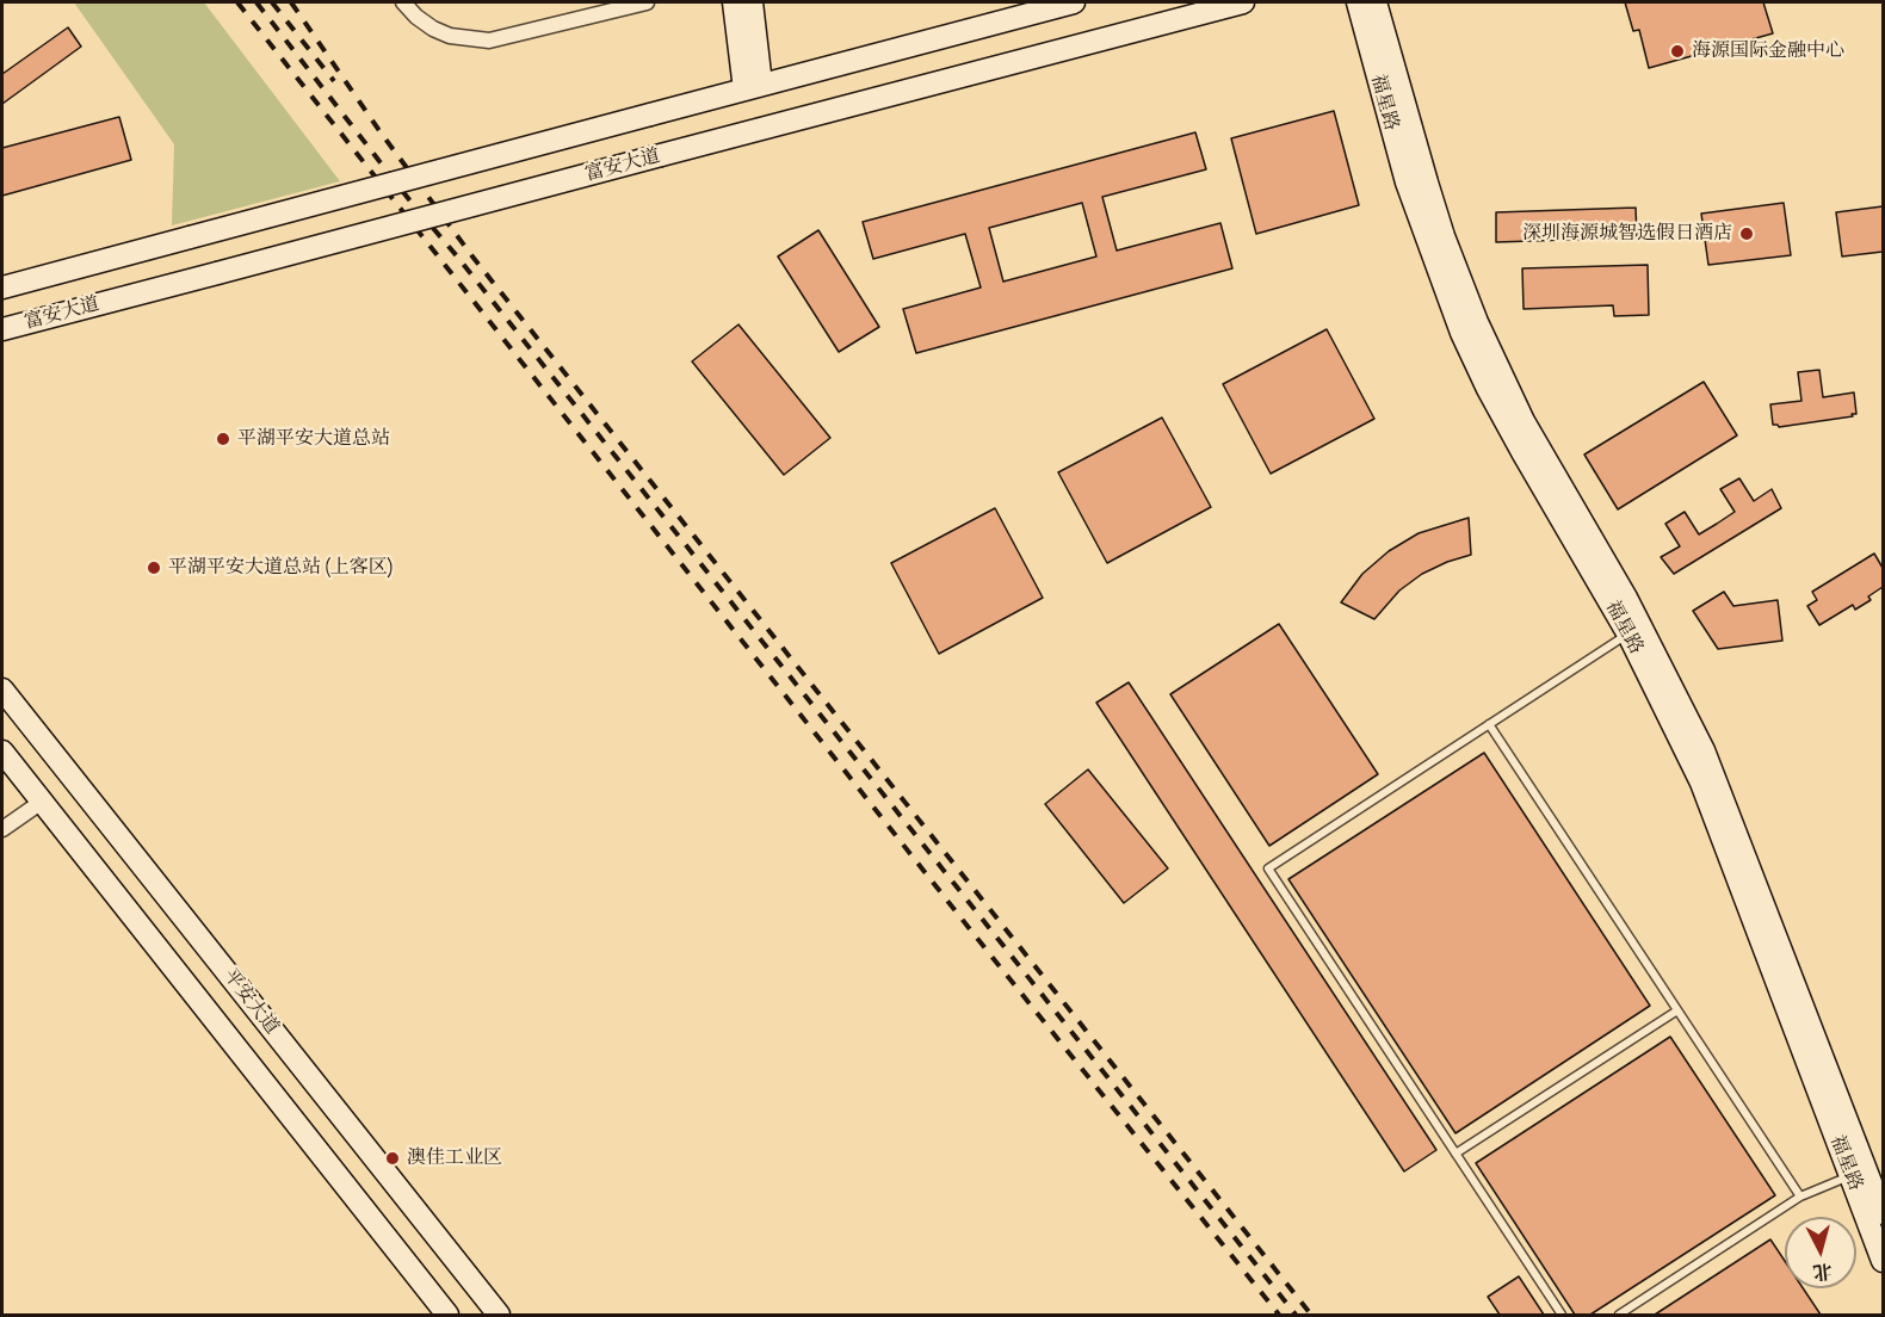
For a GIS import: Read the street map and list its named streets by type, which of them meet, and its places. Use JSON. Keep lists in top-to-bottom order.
{
  "streets": {
    "street": ["福星路", "富安大道", "平安大道"]
  },
  "places": [
    "海源国际金融中心",
    "深圳海源城智选假日酒店",
    "平湖平安大道总站",
    "平湖平安大道总站 (上客区)",
    "澳佳工业区"
  ],
  "north": "bottom"
}
